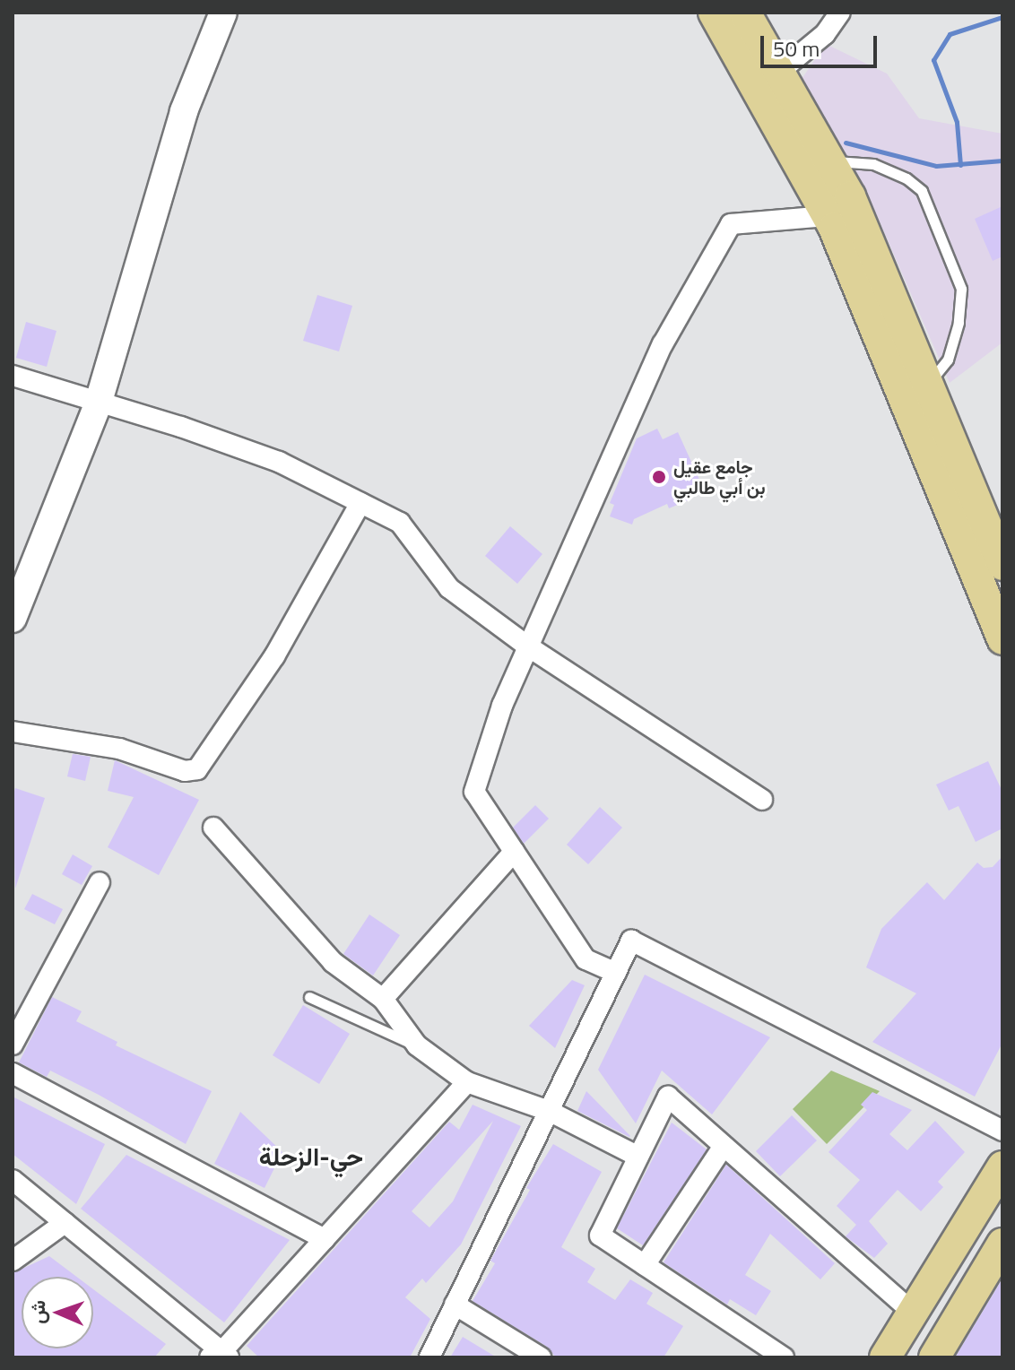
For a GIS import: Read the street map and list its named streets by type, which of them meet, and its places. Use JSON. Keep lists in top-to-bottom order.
{
  "districts": ["حي-الزحلة"],
  "places": ["جامع عقيل بن أبي طالبي"],
  "scale_bar": "50 m",
  "north": "left"
}
